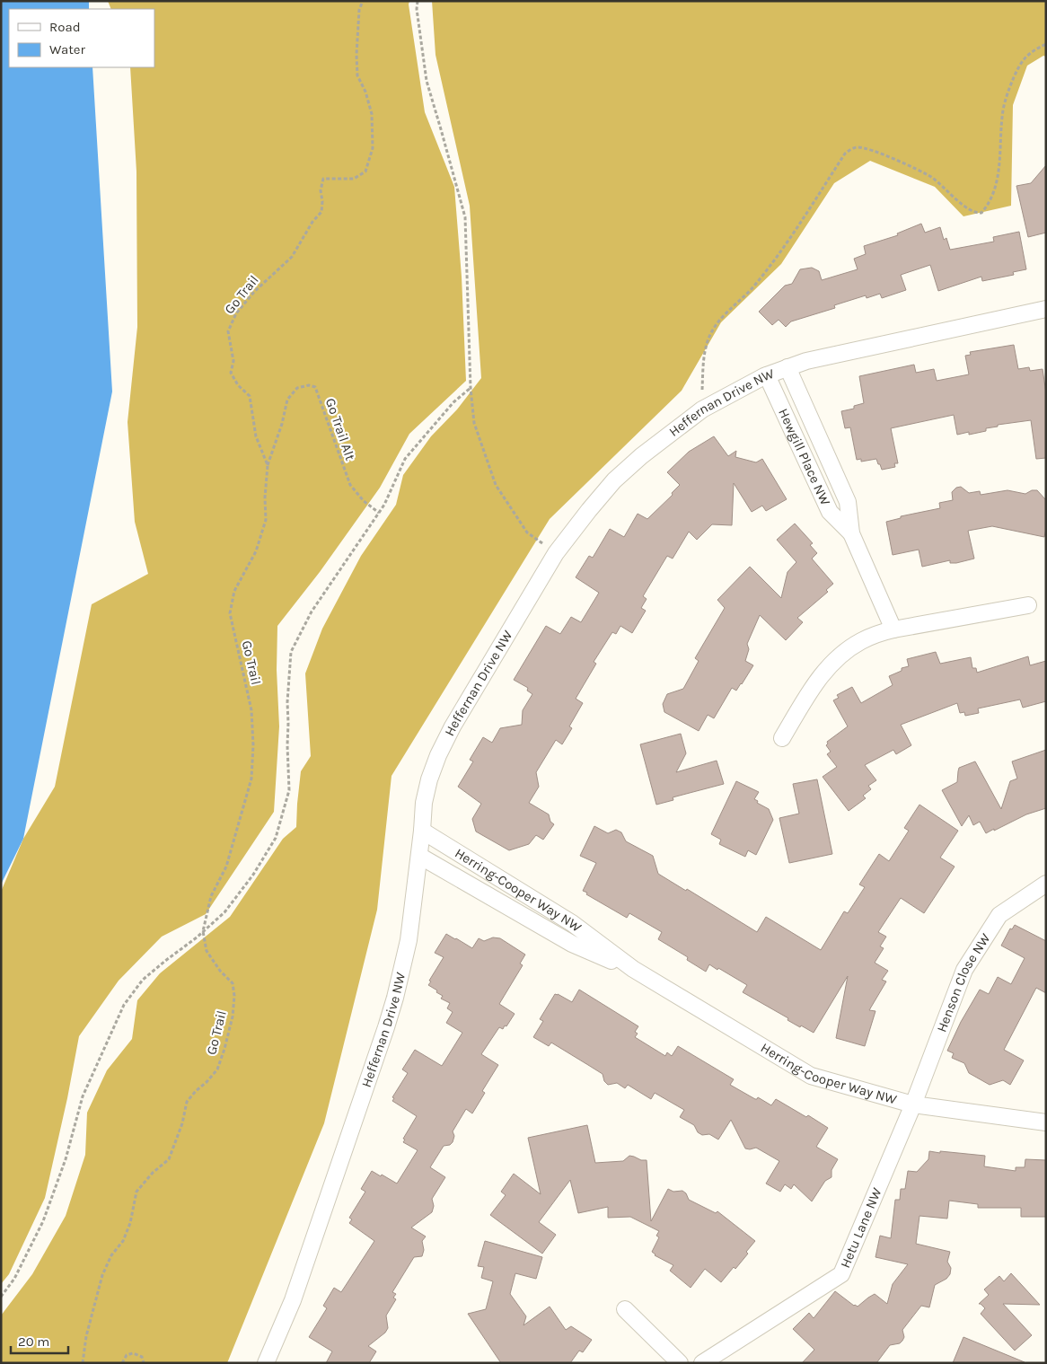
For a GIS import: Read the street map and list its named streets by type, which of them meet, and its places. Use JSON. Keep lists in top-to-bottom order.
{
  "streets": {
    "street": [
      "Heffernan Drive NW",
      "Hewgill Place NW",
      "Herring-Cooper Way NW",
      "Henson Close NW",
      "Hetu Lane NW"
    ],
    "path": ["Go Trail", "Go Trail Alt"]
  },
  "crossings": [
    ["Go Trail", "Go Trail Alt"],
    ["Heffernan Drive NW", "Hewgill Place NW"],
    ["Heffernan Drive NW", "Herring-Cooper Way NW"],
    ["Herring-Cooper Way NW", "Henson Close NW"],
    ["Herring-Cooper Way NW", "Hetu Lane NW"],
    ["Henson Close NW", "Hetu Lane NW"]
  ],
  "legend": ["Road", "Water"],
  "scale_bar": "20 m"
}
